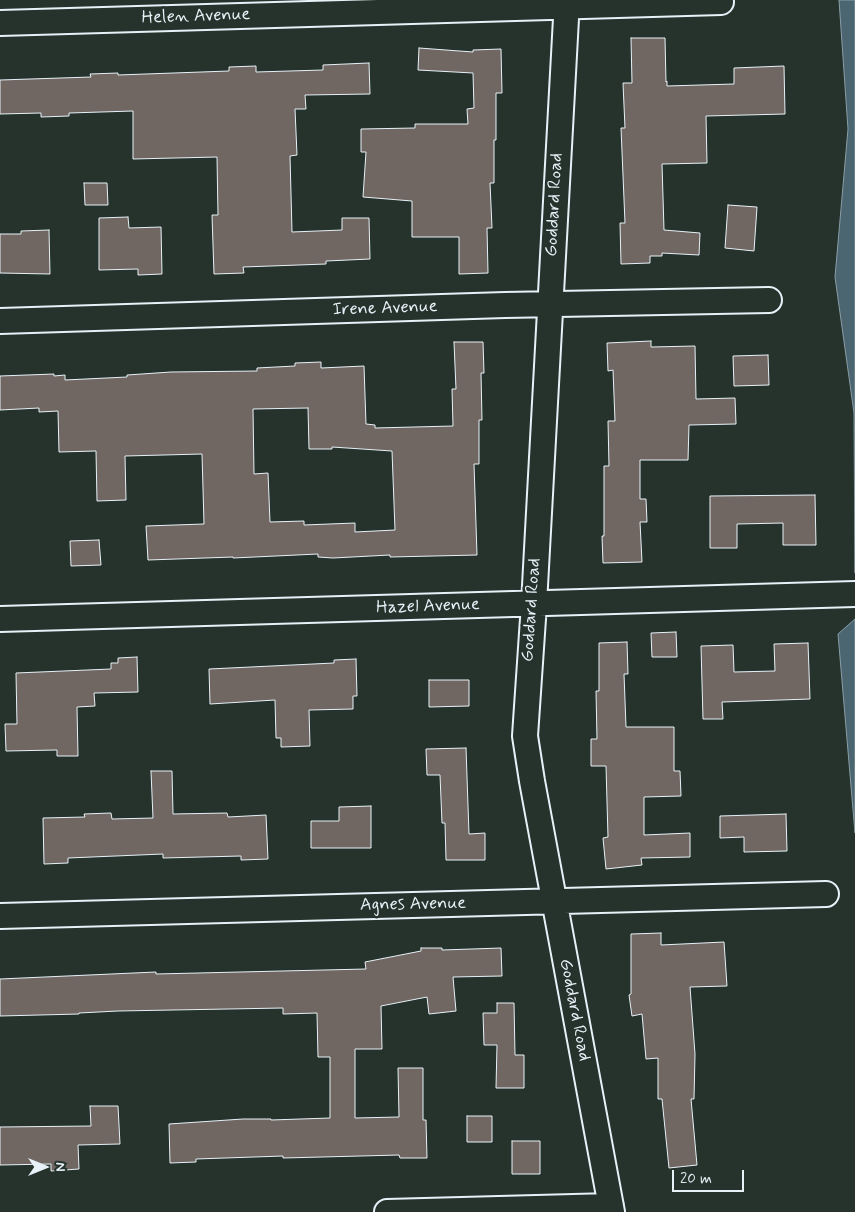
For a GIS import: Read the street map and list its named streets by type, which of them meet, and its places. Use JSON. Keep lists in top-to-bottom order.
{
  "streets": {
    "street": [
      "Helen Avenue",
      "Goddard Road",
      "Irene Avenue",
      "Hazel Avenue",
      "Agnes Avenue"
    ]
  },
  "crossings": [
    ["Helen Avenue", "Goddard Road"],
    ["Goddard Road", "Irene Avenue"],
    ["Goddard Road", "Hazel Avenue"],
    ["Goddard Road", "Agnes Avenue"]
  ],
  "scale_bar": "20 m",
  "north": "right"
}
